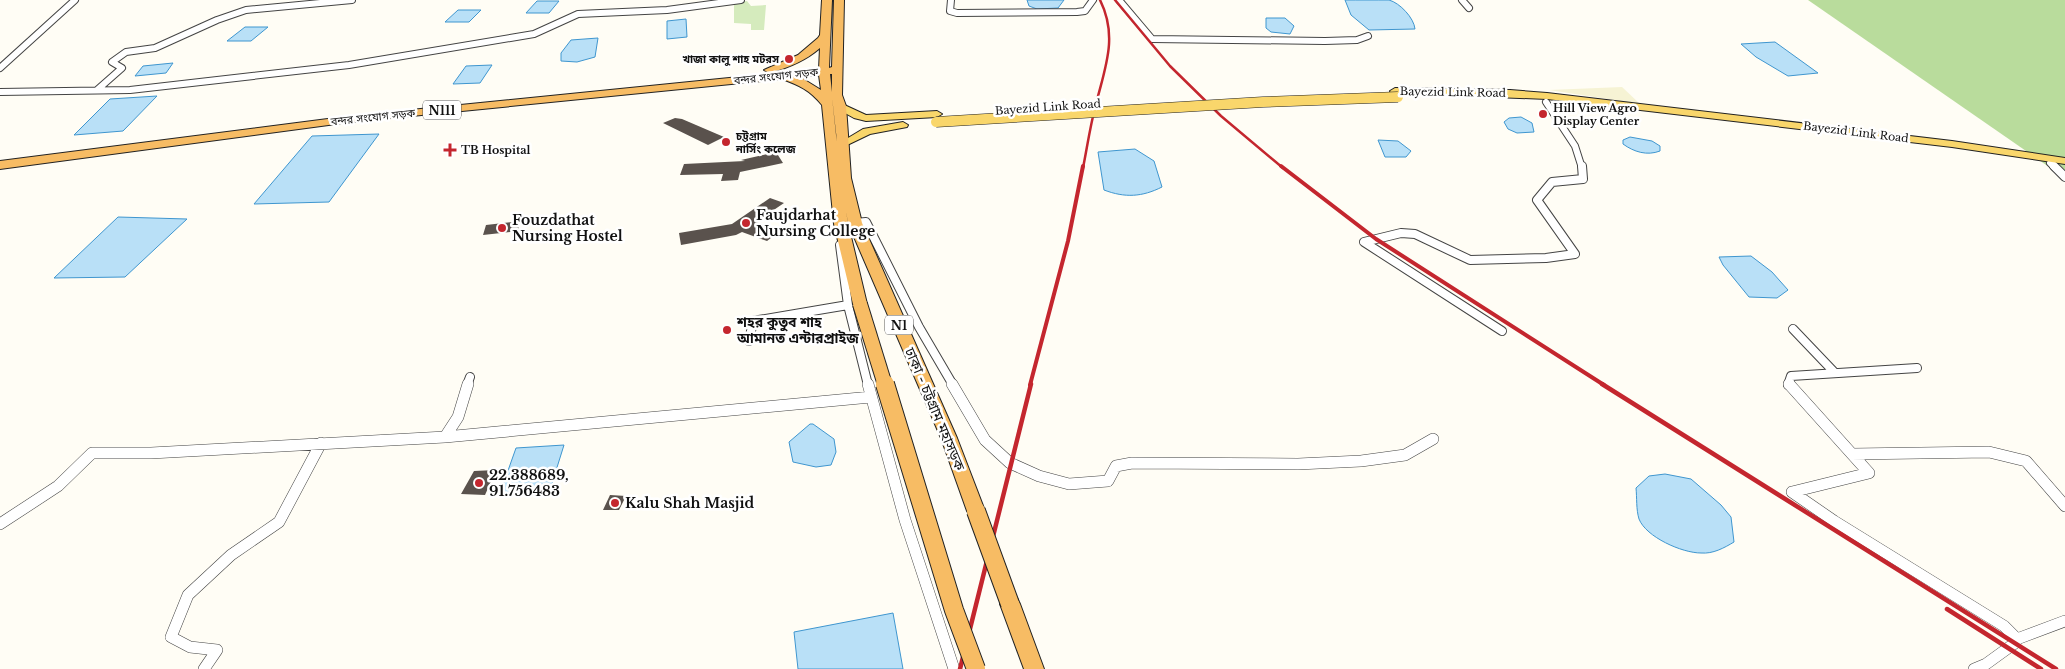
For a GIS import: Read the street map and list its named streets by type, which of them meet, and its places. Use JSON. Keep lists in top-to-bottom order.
{
  "streets": {
    "highway": [
      "বন্দর সংযোগ সড়ক",
      "N111",
      "N1",
      "ঢাকা - চট্টগ্রাম মহাসড়ক"
    ],
    "main road": ["Bayezid Link Road"]
  },
  "crossings": [
    ["বন্দর সংযোগ সড়ক", "ঢাকা - চট্টগ্রাম মহাসড়ক"],
    ["Bayezid Link Road", "ঢাকা - চট্টগ্রাম মহাসড়ক"]
  ],
  "places": {
    "other": [
      "খাজা কালু শাহ মটরস",
      "Hill View Agro Display Center",
      "চট্টগ্রাম নার্সিং কলেজ",
      "Faujdarhat Nursing College",
      "Fouzdathat Nursing Hostel",
      "শহর কুতুব শাহ আমানত এন্টারপ্রাইজ",
      "22.388689, 91.756483",
      "Kalu Shah Masjid"
    ],
    "health": ["TB Hospital"]
  }
}
